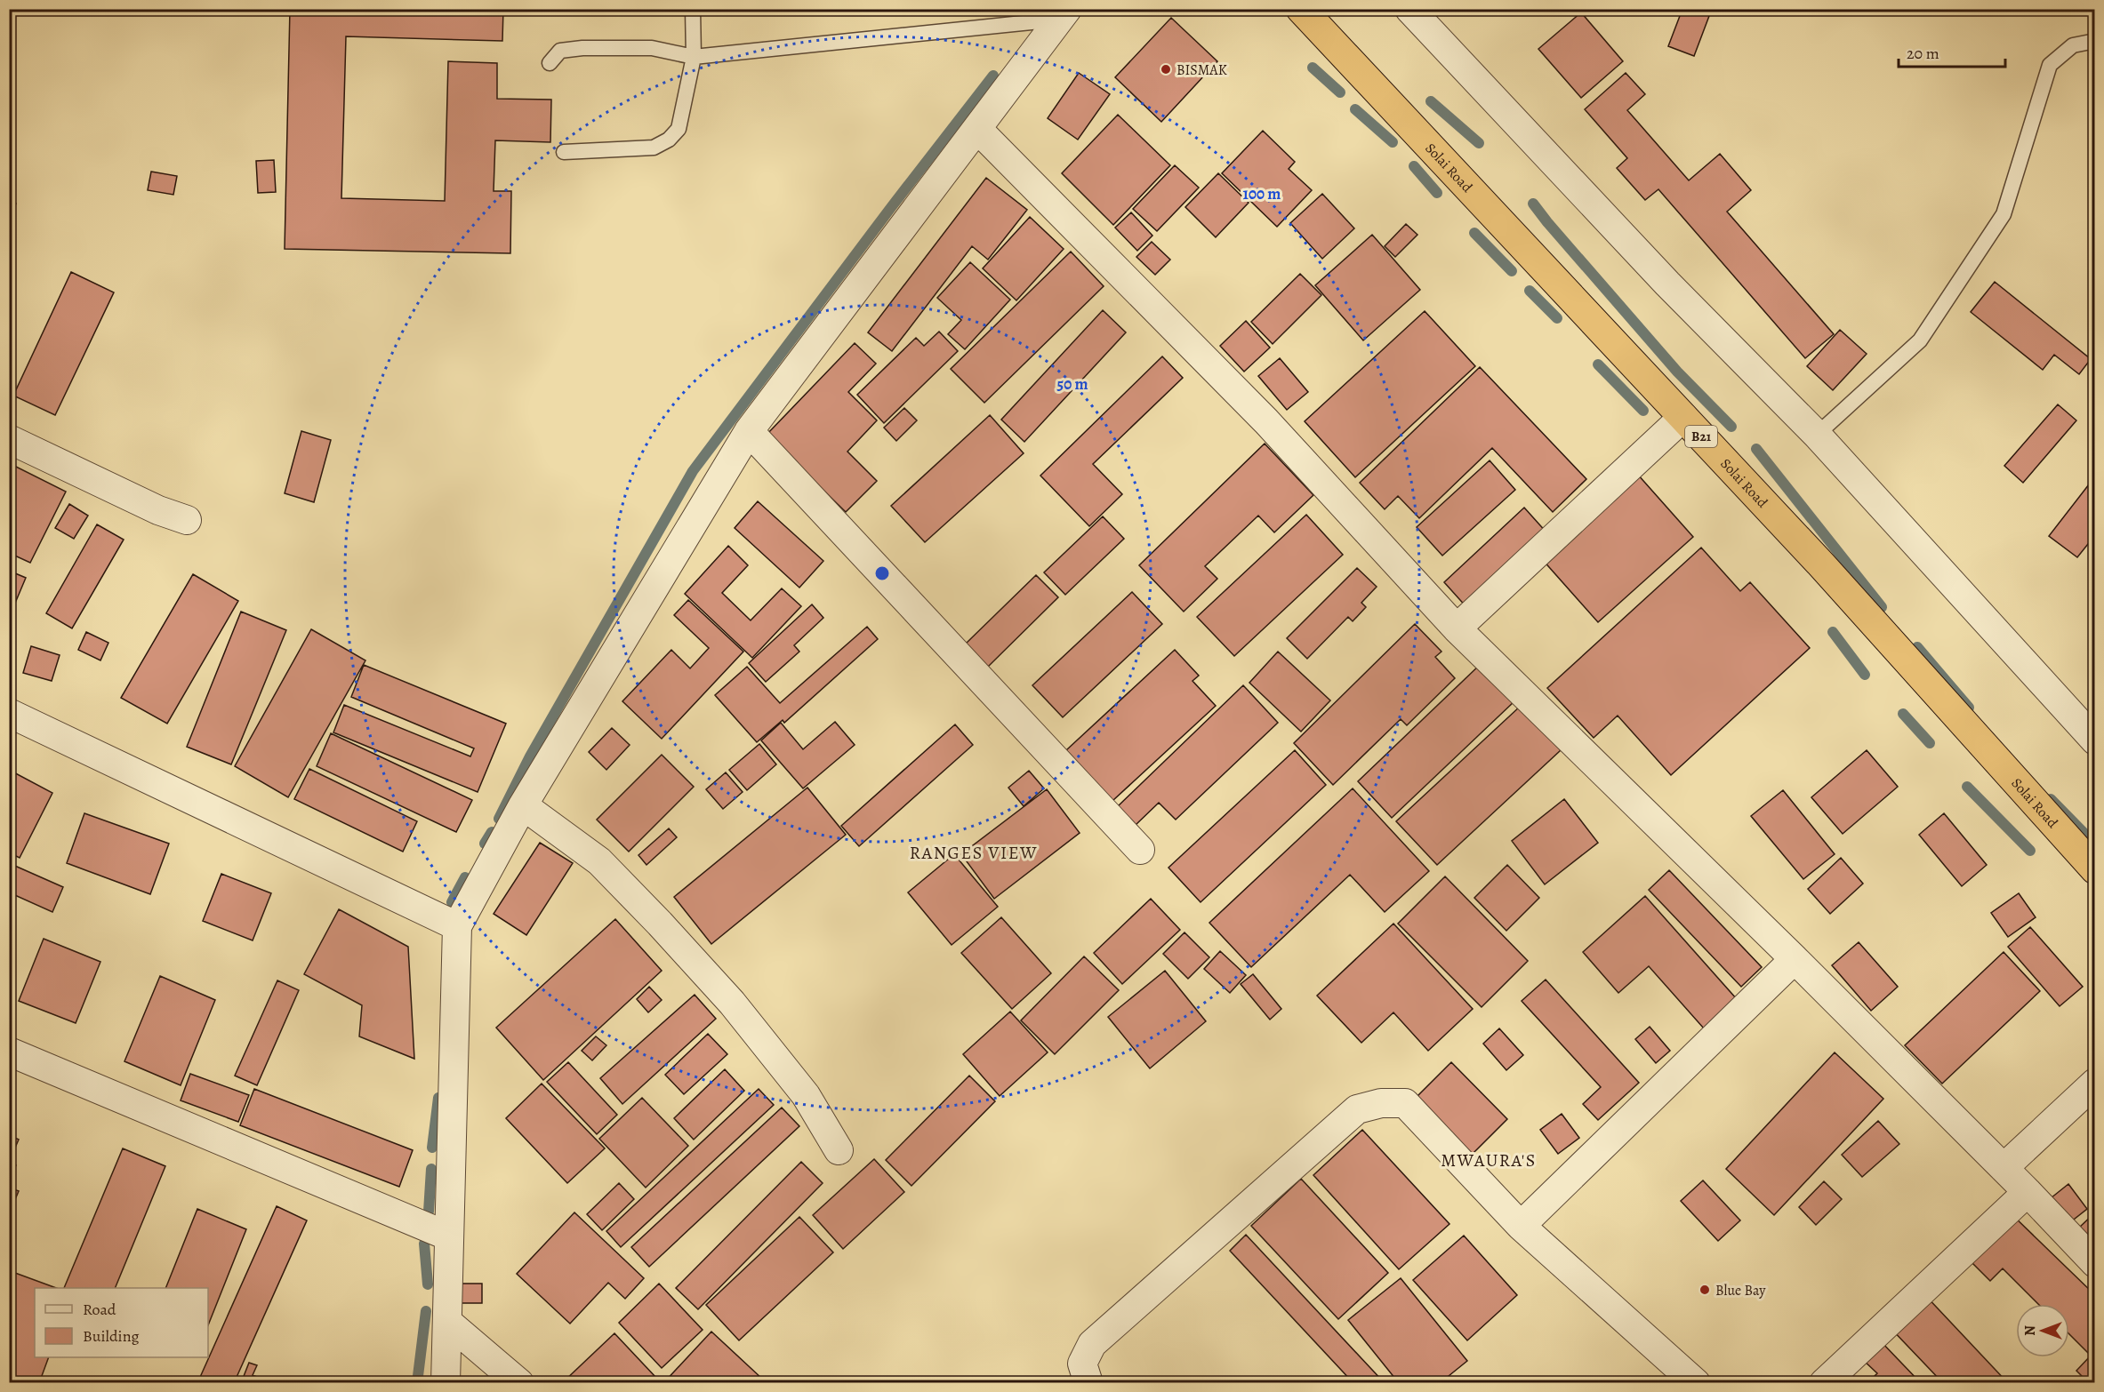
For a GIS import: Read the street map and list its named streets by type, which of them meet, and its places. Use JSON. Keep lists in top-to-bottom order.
{
  "streets": {
    "highway": ["Solai Road", "B21"]
  },
  "districts": ["RANGES VIEW", "MWAURA'S"],
  "places": ["BISMAK", "Blue Bay"],
  "legend": ["Road", "Building"],
  "scale_bar": "20 m",
  "north": "left",
  "rings": ["100 m", "50 m"]
}
